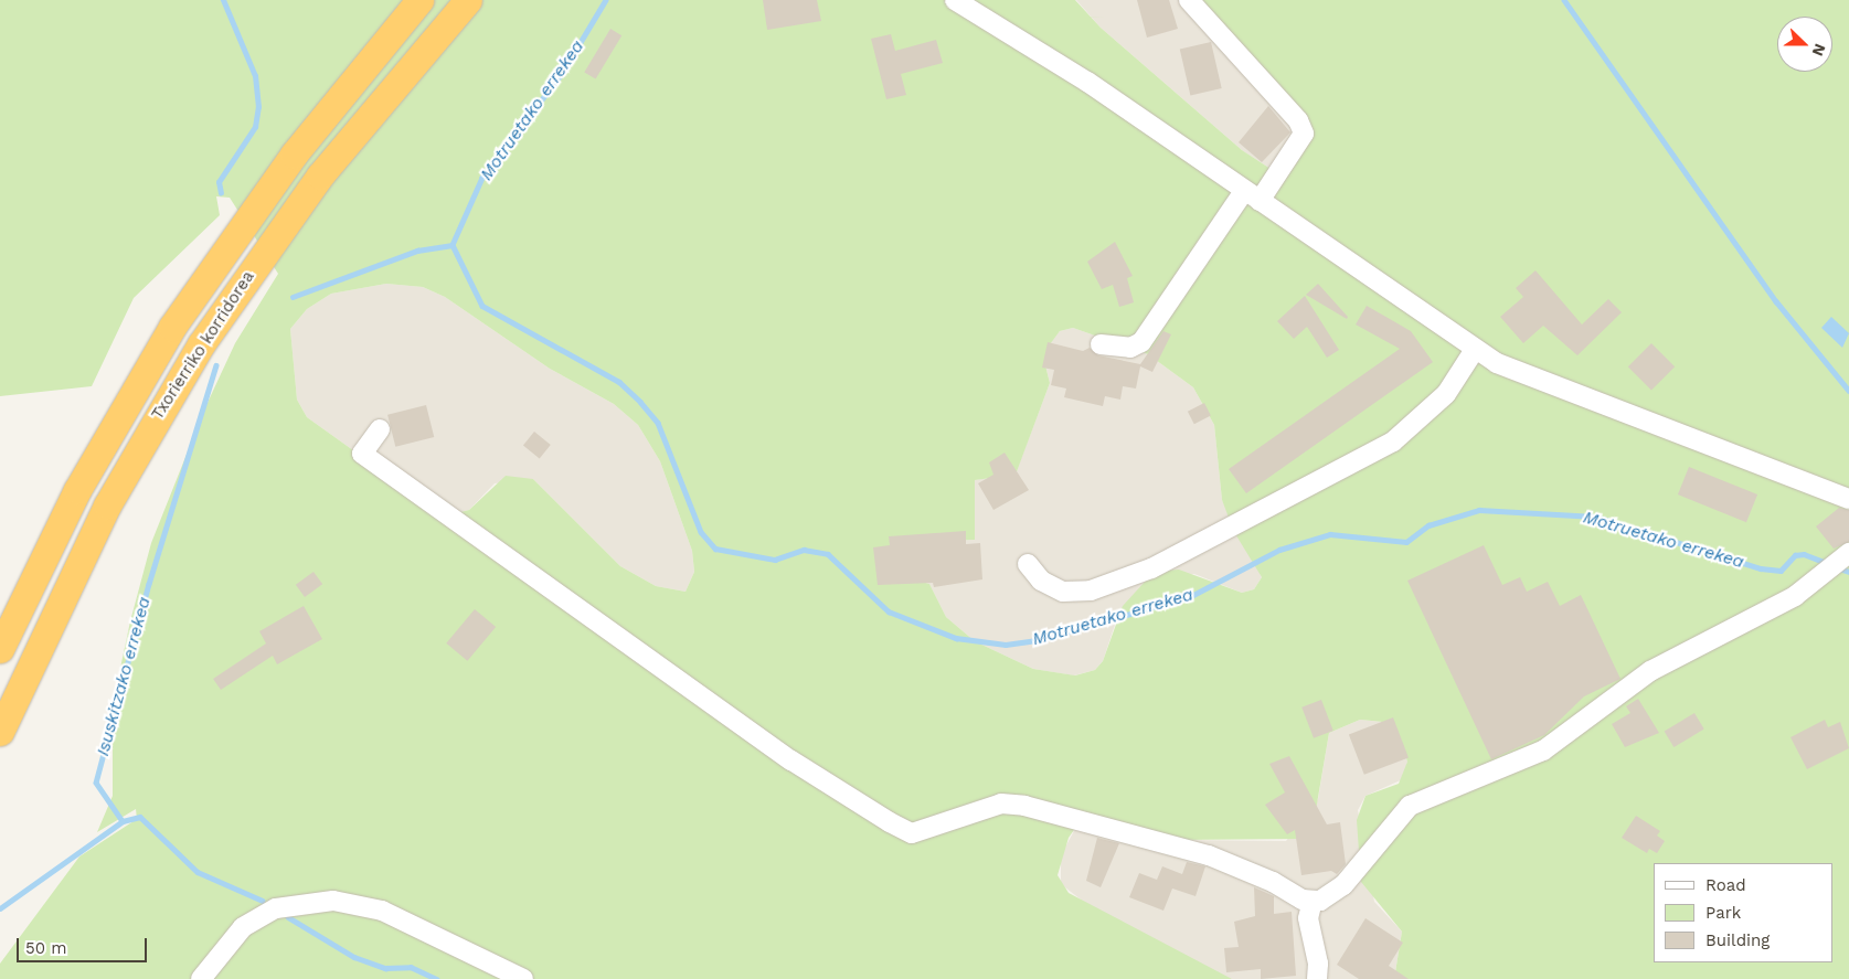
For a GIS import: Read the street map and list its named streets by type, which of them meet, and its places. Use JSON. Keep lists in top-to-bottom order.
{
  "streets": {
    "highway": ["Txorierriko korridorea"]
  },
  "water": ["Motruetako errekea", "Isuskitzako errekea"],
  "legend": ["Road", "Park", "Building"],
  "scale_bar": "50 m",
  "north": "right"
}
